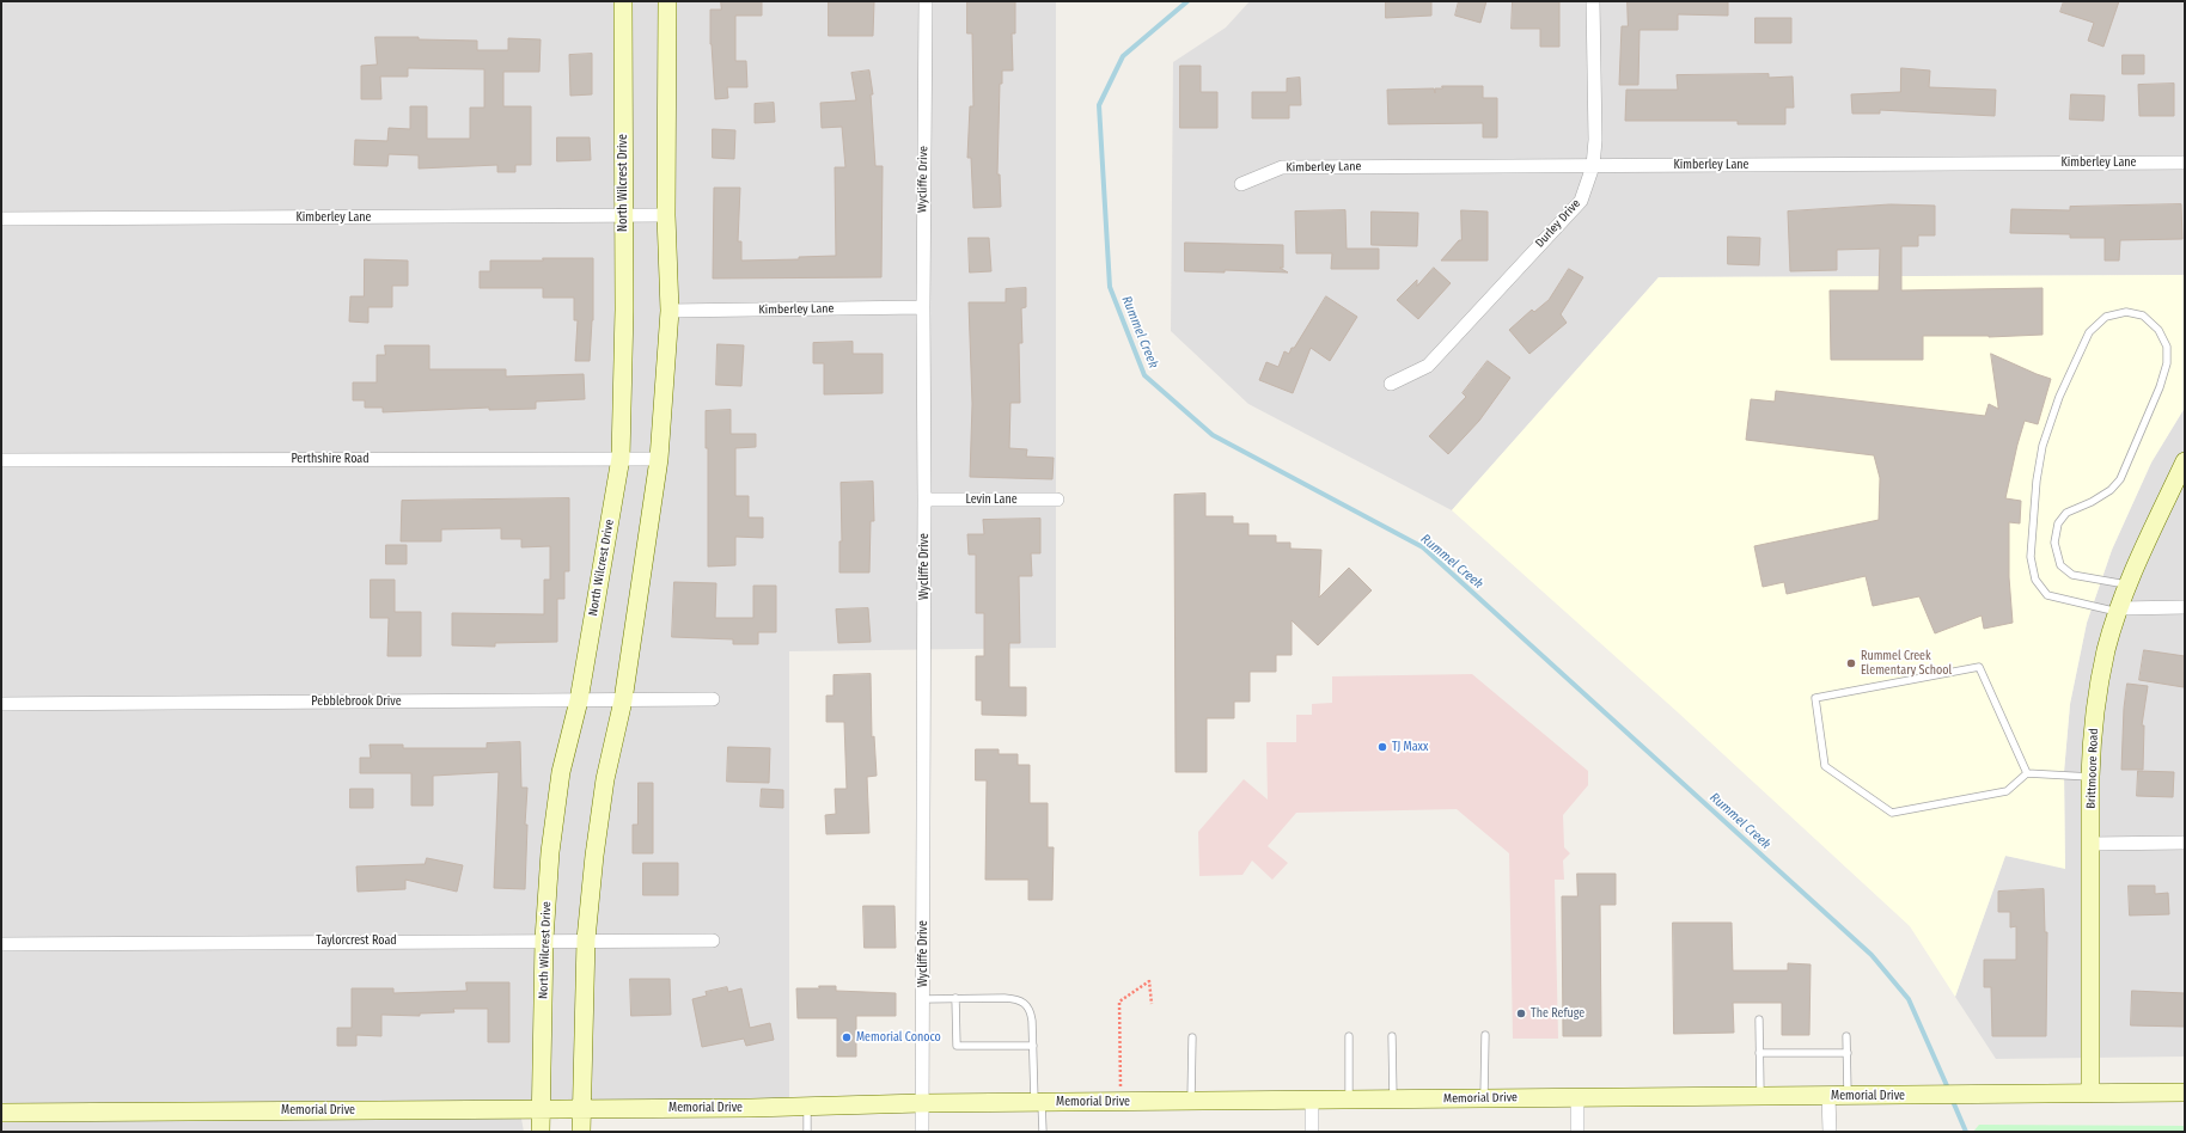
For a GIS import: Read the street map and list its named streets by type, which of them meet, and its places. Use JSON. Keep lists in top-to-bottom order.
{
  "streets": {
    "main road": ["North Wilcrest Drive", "Brittmoore Road", "Memorial Drive"],
    "street": [
      "Kimberley Lane",
      "Wycliffe Drive",
      "Durley Drive",
      "Perthshire Road",
      "Levin Lane",
      "Pebblebrook Drive",
      "Taylorcrest Road"
    ]
  },
  "crossings": [
    ["Kimberley Lane", "Wycliffe Drive"],
    ["Kimberley Lane", "North Wilcrest Drive"],
    ["Kimberley Lane", "Durley Drive"],
    ["Wycliffe Drive", "Levin Lane"],
    ["Wycliffe Drive", "Memorial Drive"],
    ["North Wilcrest Drive", "Perthshire Road"],
    ["North Wilcrest Drive", "Pebblebrook Drive"],
    ["North Wilcrest Drive", "Taylorcrest Road"],
    ["North Wilcrest Drive", "Memorial Drive"],
    ["Brittmoore Road", "Memorial Drive"]
  ],
  "water": ["Rummel Creek"],
  "places": [
    "Rummel Creek Elementary School",
    "TJ Maxx",
    "The Refuge",
    "Memorial Conoco"
  ]
}
